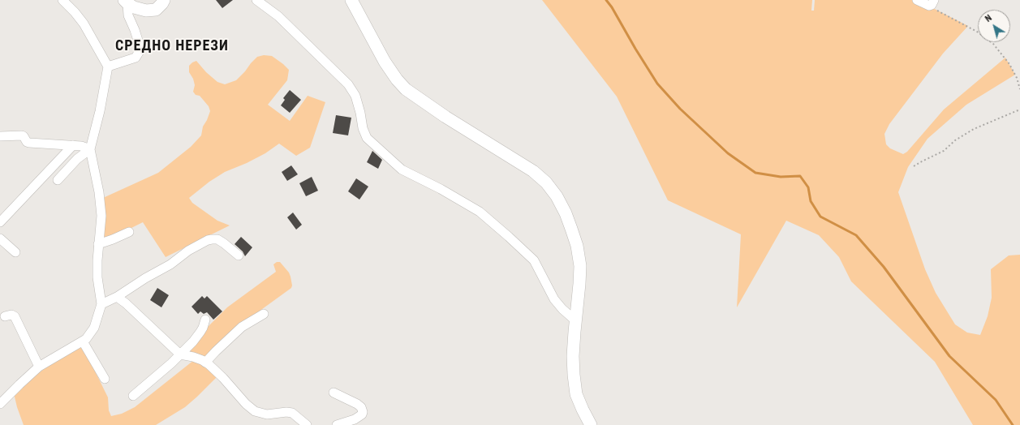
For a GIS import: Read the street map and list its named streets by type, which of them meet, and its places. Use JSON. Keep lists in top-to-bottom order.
{
  "districts": ["СРЕДНО НЕРЕЗИ"],
  "north": "top left"
}
